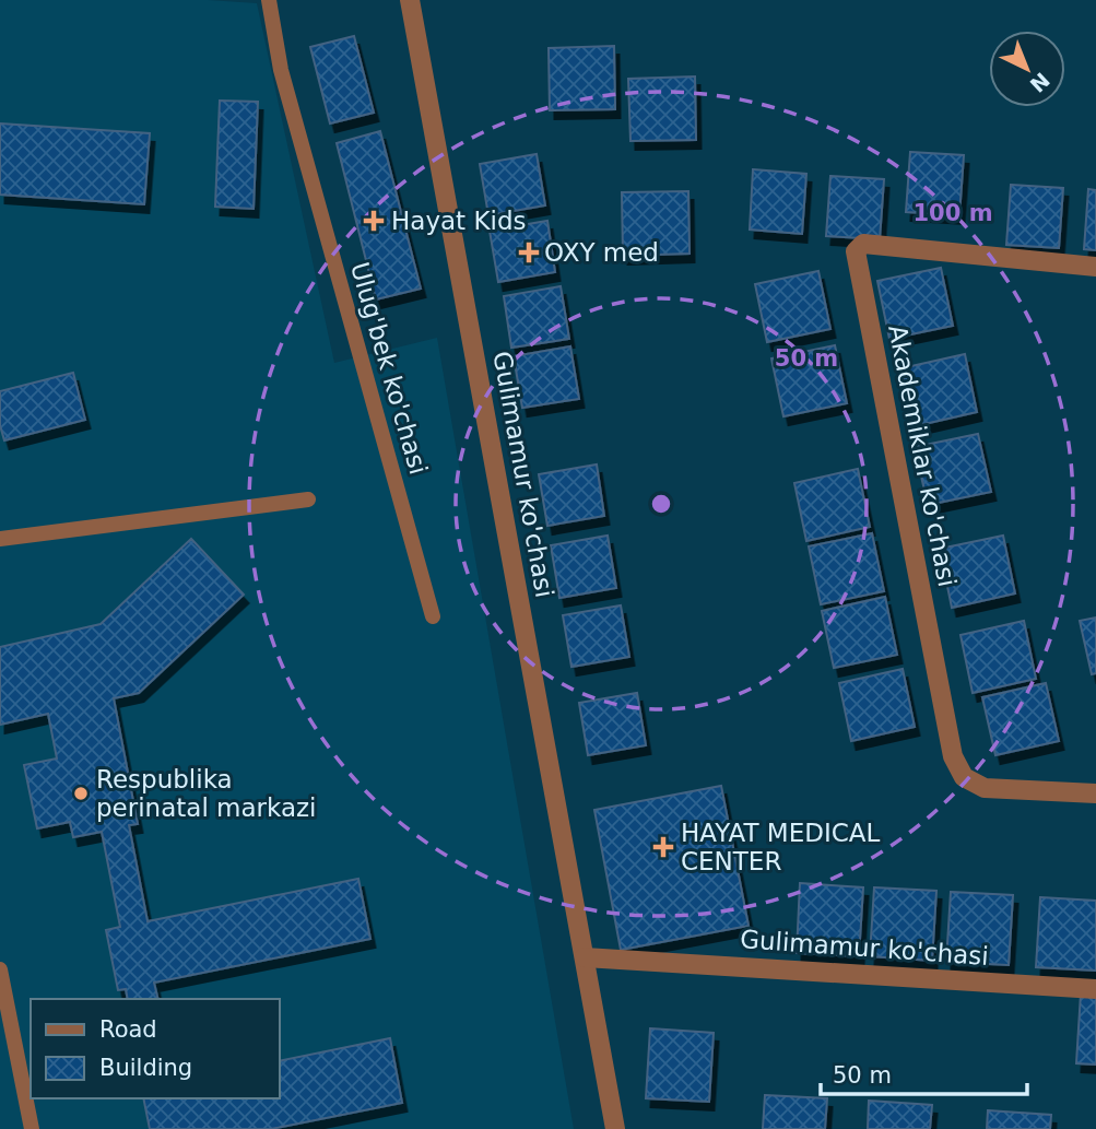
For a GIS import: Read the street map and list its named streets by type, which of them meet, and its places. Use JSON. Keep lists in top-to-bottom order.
{
  "streets": {
    "street": ["Akademiklar ko'chasi", "Gulimamur ko'chasi"],
    "lane": ["Ulug'bek ko'chasi"]
  },
  "places": {
    "health": ["Hayat Kids", "OXY med", "HAYAT MEDICAL CENTER"],
    "other": ["Respublika perinatal markazi"]
  },
  "legend": ["Road", "Building"],
  "scale_bar": "50 m",
  "north": "bottom right",
  "rings": ["100 m", "50 m"]
}
